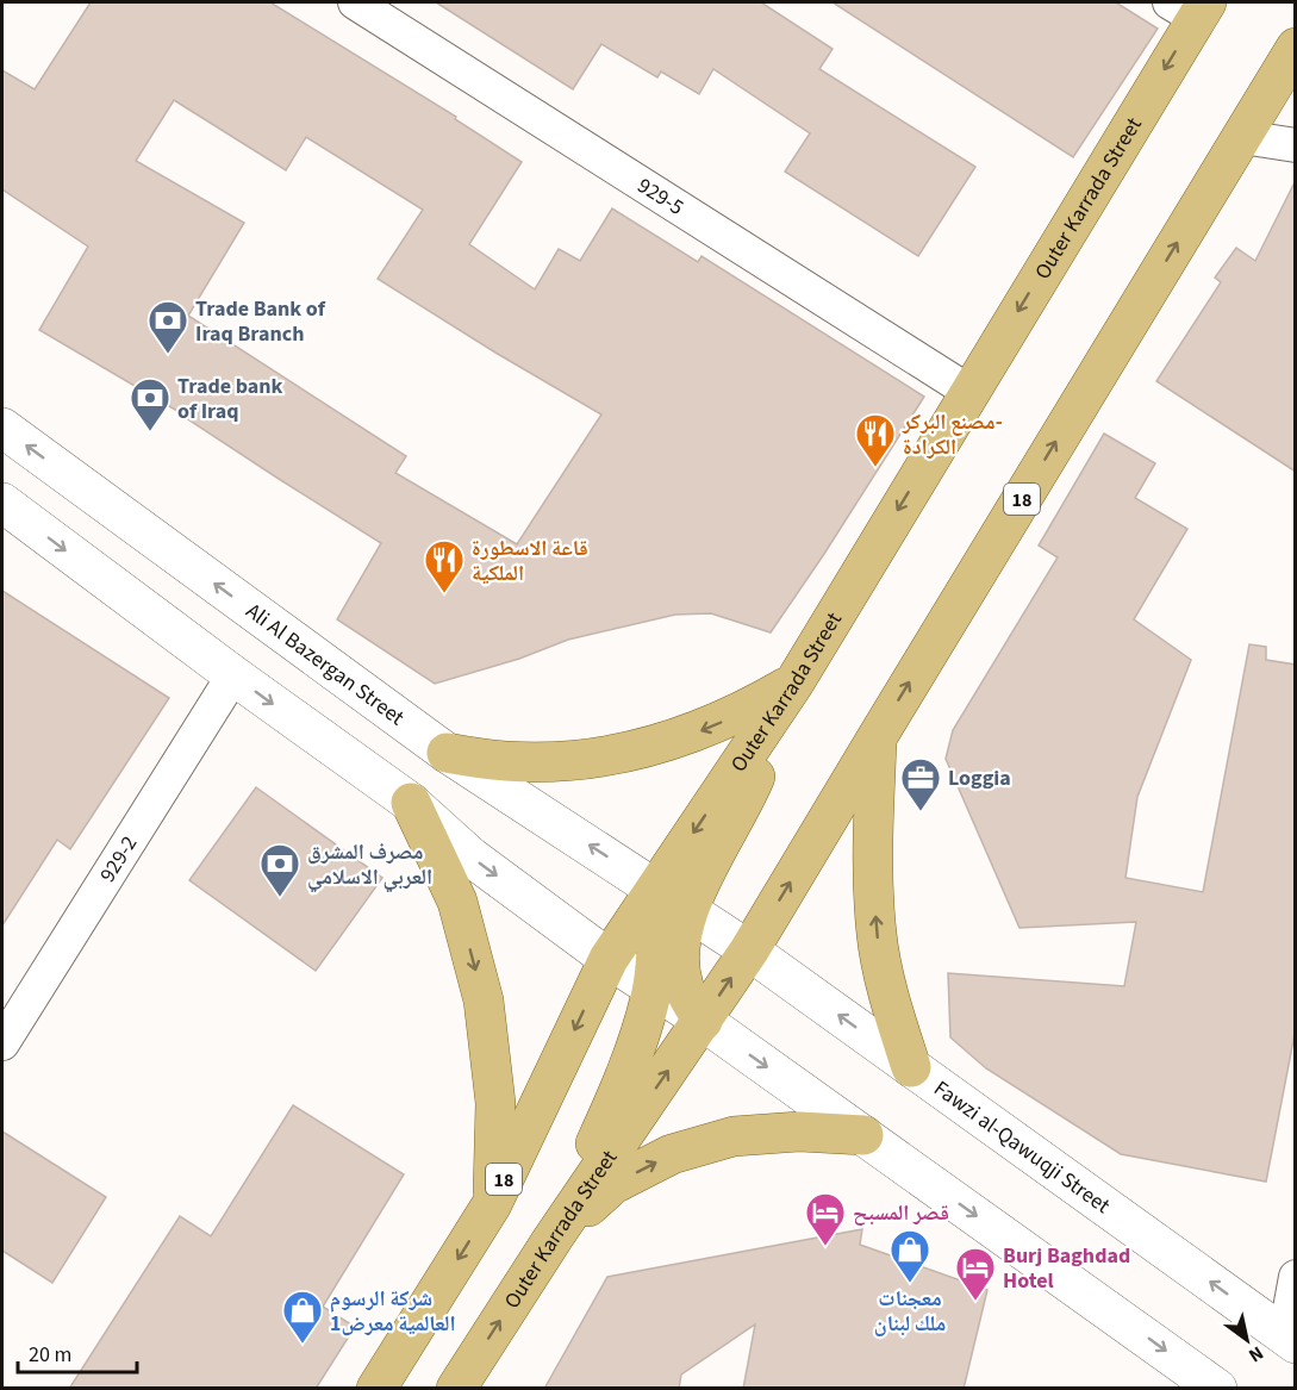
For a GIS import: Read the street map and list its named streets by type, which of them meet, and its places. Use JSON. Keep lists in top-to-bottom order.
{
  "streets": {
    "main road": ["Outer Karrada Street", "18"],
    "street": [
      "929-5",
      "Ali Al Bazergan Street",
      "929-2",
      "Fawzi al-Qawuqji Street"
    ]
  },
  "crossings": [
    ["929-5", "Outer Karrada Street"],
    ["Outer Karrada Street", "Ali Al Bazergan Street"],
    ["Outer Karrada Street", "Fawzi al-Qawuqji Street"],
    ["Ali Al Bazergan Street", "Fawzi al-Qawuqji Street"]
  ],
  "places": {
    "bank": ["Trade Bank of Iraq Branch", "Trade bank of Iraq", "مصرف المشرق العربي الاسلامي"],
    "restaurant": ["مصنع البركر- الكرادة", "قاعة الاسطورة الملكية"],
    "office": ["Loggia"],
    "hotel": ["قصر المسبح", "Burj Baghdad Hotel"],
    "shop": ["معجنات ملك لبنان", "شركة الرسوم العالمية معرض1"]
  },
  "scale_bar": "20 m",
  "north": "bottom right"
}
